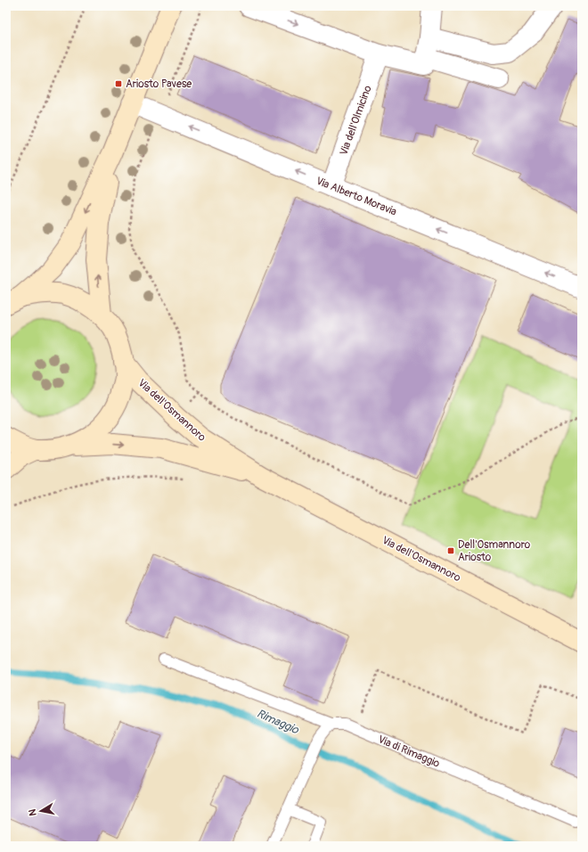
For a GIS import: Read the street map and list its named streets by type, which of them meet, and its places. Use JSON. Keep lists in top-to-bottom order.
{
  "streets": {
    "street": ["Via dell'Olmicino", "Via Alberto Moravia", "Via dell'Osmannoro"],
    "lane": ["Via di Rimaggio"]
  },
  "crossings": [
    ["Via dell'Olmicino", "Via Alberto Moravia"]
  ],
  "water": ["Rimaggio"],
  "places": {
    "transit": ["Ariosto Pavese", "Dell'Osmannoro Ariosto"]
  },
  "north": "left"
}
